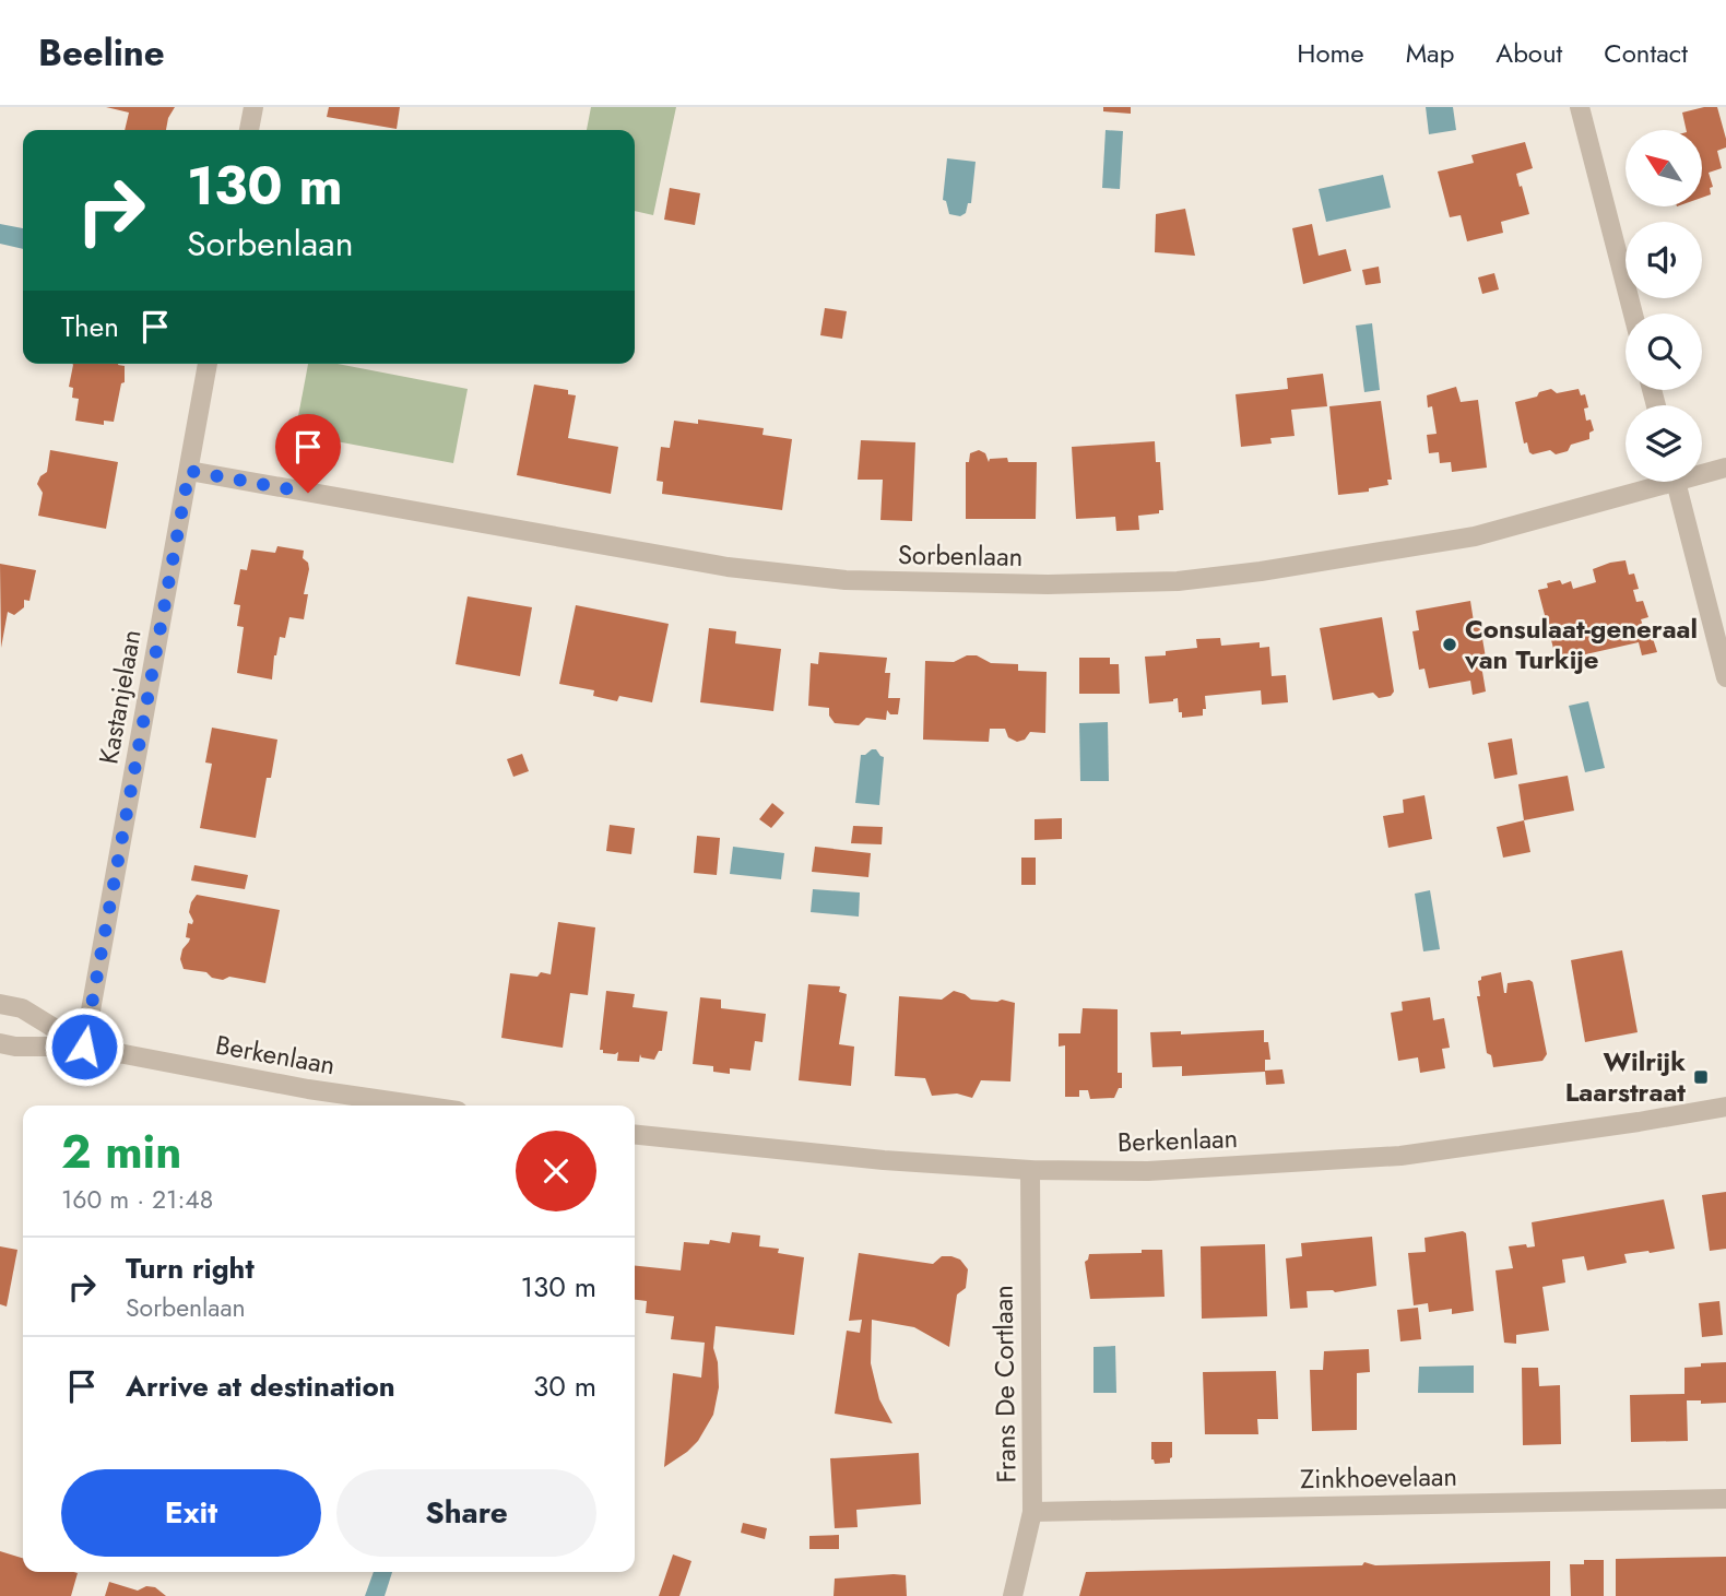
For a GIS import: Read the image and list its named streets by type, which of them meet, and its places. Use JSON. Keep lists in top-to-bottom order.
{
  "streets": {
    "street": [
      "Sorbenlaan",
      "Kastanjelaan",
      "Berkenlaan",
      "Frans De Cortlaan",
      "Zinkhoevelaan"
    ]
  },
  "crossings": [
    ["Sorbenlaan", "Kastanjelaan"],
    ["Kastanjelaan", "Berkenlaan"],
    ["Berkenlaan", "Frans De Cortlaan"],
    ["Frans De Cortlaan", "Zinkhoevelaan"]
  ],
  "places": {
    "other": ["Consulaat-generaal van Turkije"],
    "transit": ["Wilrijk Laarstraat"]
  },
  "north": "top left",
  "page": {
    "header": "Beeline",
    "nav": [
      "Home",
      "Map",
      "About",
      "Contact"
    ],
    "turn": ["130 m", "Sorbenlaan"],
    "then": "Then",
    "heading": ["2 min", "160 m · 21:48"],
    "list": [
      {
        "name": "Turn right",
        "note": "Sorbenlaan",
        "value": "130 m"
      },
      {
        "name": "Arrive at destination",
        "value": "30 m"
      }
    ],
    "buttons": ["Exit", "Share"]
  }
}
